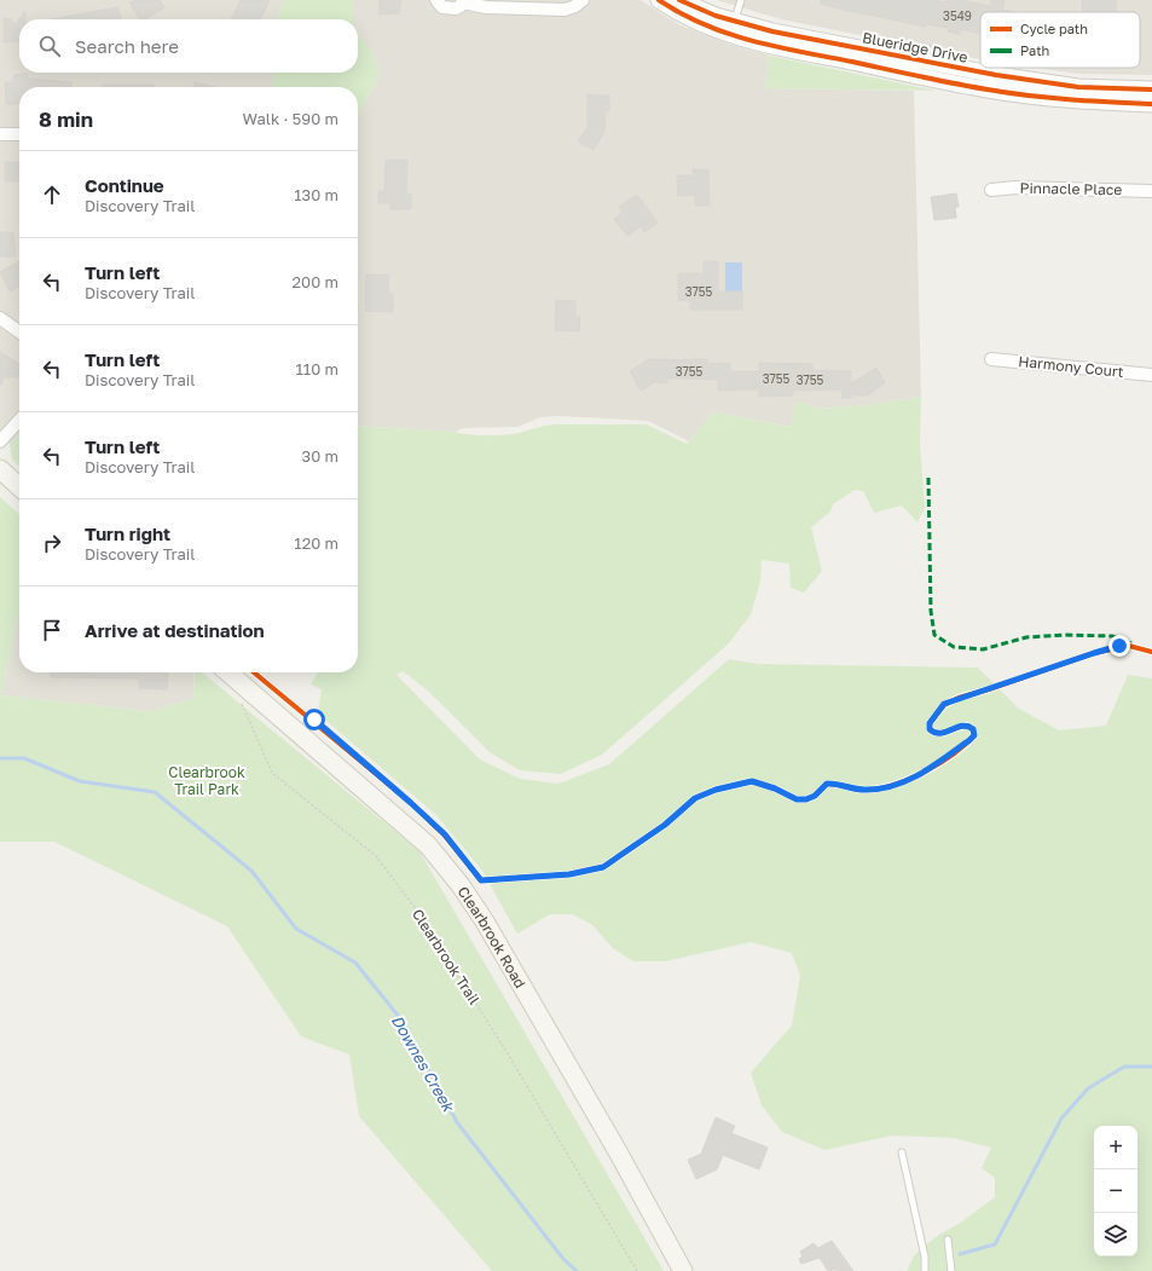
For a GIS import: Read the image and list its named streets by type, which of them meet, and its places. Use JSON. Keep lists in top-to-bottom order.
{
  "streets": {
    "main road": ["Clearbrook Road"],
    "street": ["Blueridge Drive", "Pinnacle Place", "Harmony Court"],
    "path": ["Clearbrook Trail"]
  },
  "water": ["Downes Creek"],
  "parks": ["Clearbrook Trail Park"],
  "house_numbers": [
    "3549",
    "3755",
    "3755",
    "3755",
    "3755"
  ],
  "legend": ["Cycle path", "Path"],
  "page": {
    "search": "Search here",
    "heading": ["8 min", "Walk · 590 m"],
    "list": [
      ["Continue", "Discovery Trail", "130 m"],
      ["Turn left", "Discovery Trail", "200 m"],
      ["Turn left", "Discovery Trail", "110 m"],
      ["Turn left", "Discovery Trail", "30 m"],
      ["Turn right", "Discovery Trail", "120 m"],
      "Arrive at destination"
    ],
    "map_buttons": ["+", "−"]
  }
}
